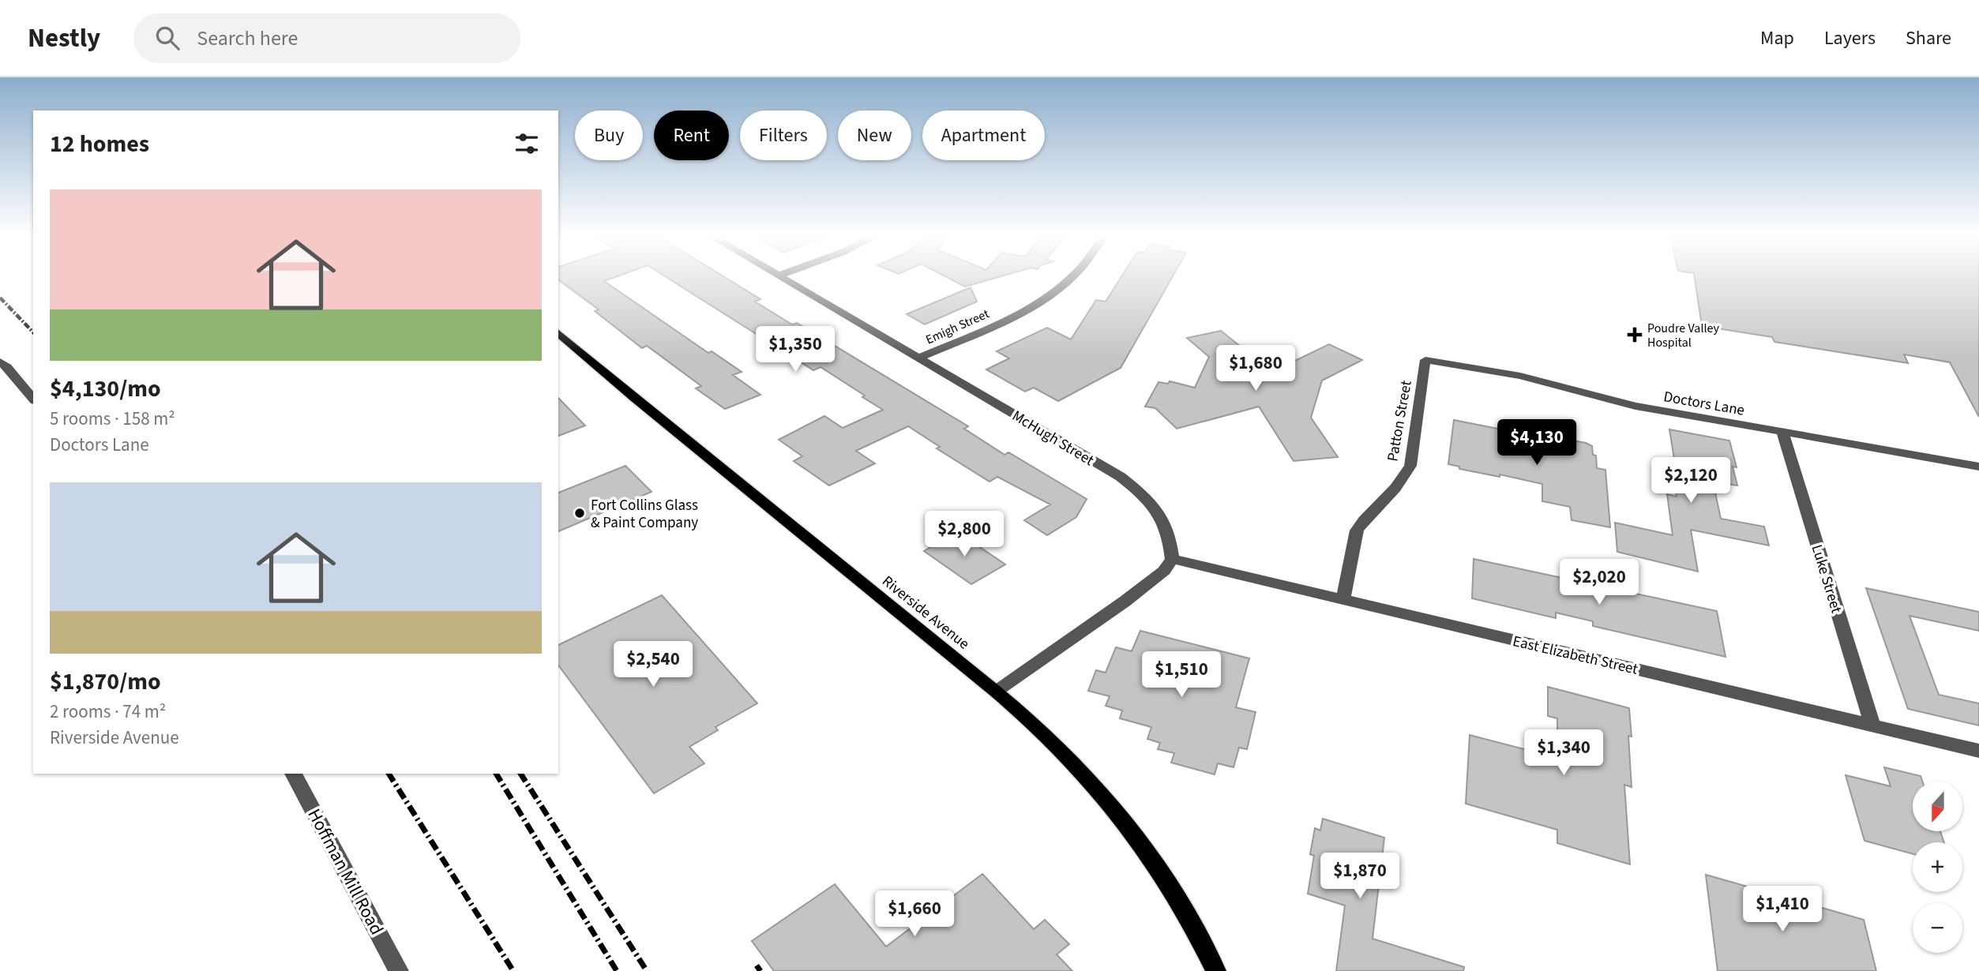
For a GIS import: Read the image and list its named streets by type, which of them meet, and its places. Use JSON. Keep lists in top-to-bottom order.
{
  "streets": {
    "main road": ["Riverside Avenue"],
    "street": [
      "Emigh Street",
      "Doctors Lane",
      "Patton Street",
      "McHugh Street",
      "Luke Street",
      "East Elizabeth Street",
      "Hoffman Mill Road"
    ]
  },
  "crossings": [
    ["Emigh Street", "McHugh Street"],
    ["Doctors Lane", "Patton Street"],
    ["Doctors Lane", "Luke Street"],
    ["Patton Street", "East Elizabeth Street"],
    ["McHugh Street", "East Elizabeth Street"],
    ["Luke Street", "East Elizabeth Street"]
  ],
  "places": {
    "health": ["Poudre Valley Hospital"],
    "other": ["Fort Collins Glass & Paint Company"]
  },
  "north": "bottom",
  "page": {
    "header": "Nestly",
    "search": "Search here",
    "nav": ["Map", "Layers", "Share"],
    "chip": [
      "Buy",
      "Rent",
      "Filters",
      "New",
      "Apartment"
    ],
    "heading": "12 homes",
    "list": [
      {
        "name": "$4,130/mo",
        "note": "5 rooms · 158 m² · Doctors Lane"
      },
      {
        "name": "$1,870/mo",
        "note": "2 rooms · 74 m² · Riverside Avenue"
      }
    ],
    "price": [
      "$1,350",
      "$1,680",
      "$4,130",
      "$2,120",
      "$2,800",
      "$2,020",
      "$2,540",
      "$1,510",
      "$1,340",
      "$1,870",
      "$1,410",
      "$1,660"
    ],
    "map_buttons": ["+", "−"]
  }
}
